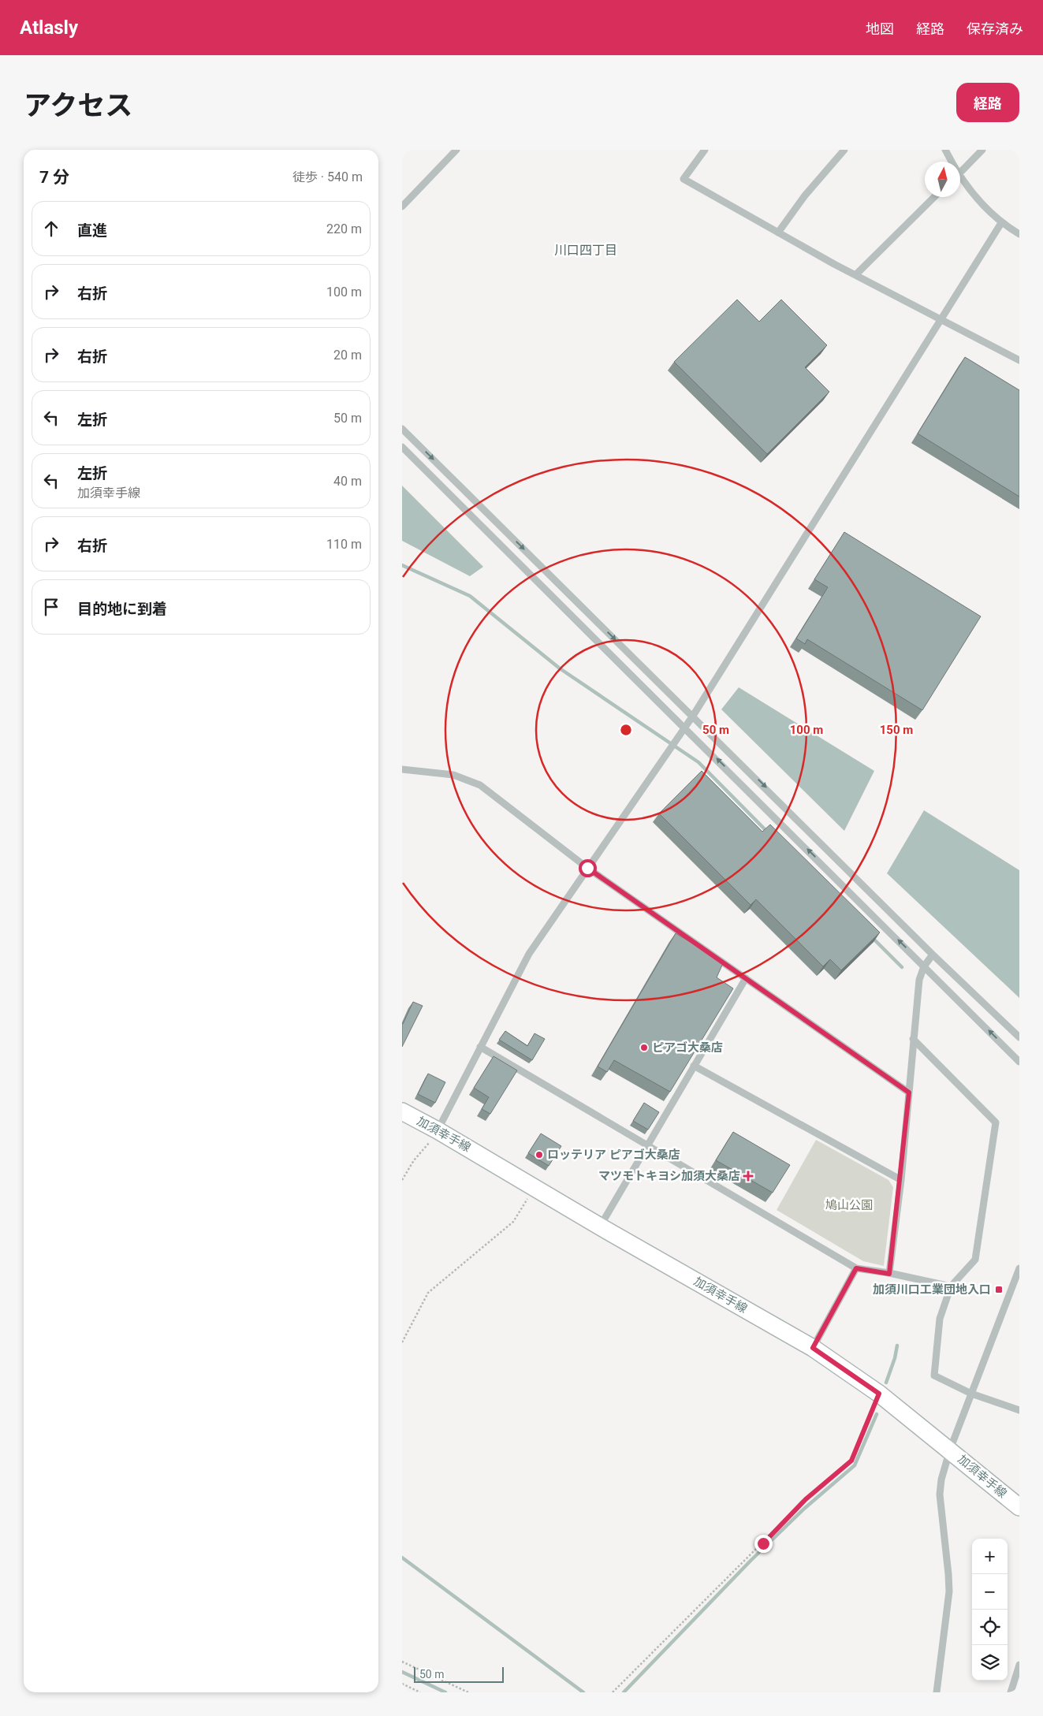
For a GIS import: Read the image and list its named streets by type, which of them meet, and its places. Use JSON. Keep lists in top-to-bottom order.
{
  "streets": {
    "main road": ["加須幸手線"]
  },
  "districts": ["川口四丁目"],
  "parks": ["鳩山公園"],
  "places": {
    "other": ["ピアゴ大桑店", "ロッテリア ピアゴ大桑店"],
    "health": ["マツモトキヨシ加須大桑店"],
    "transit": ["加須川口工業団地入口"]
  },
  "scale_bar": "50 m",
  "north": "top",
  "page": {
    "header": "Atlasly",
    "nav": ["地図", "経路", "保存済み"],
    "title": "アクセス",
    "buttons": "経路",
    "heading": ["7 分", "徒歩 · 540 m"],
    "list": [
      ["直進", "220 m"],
      ["右折", "100 m"],
      ["右折", "20 m"],
      ["左折", "50 m"],
      ["左折", "加須幸手線", "40 m"],
      ["右折", "110 m"],
      "目的地に到着"
    ],
    "map_buttons": ["+", "−"],
    "scale": "50 m"
  },
  "rings": ["50 m", "100 m", "150 m"]
}
